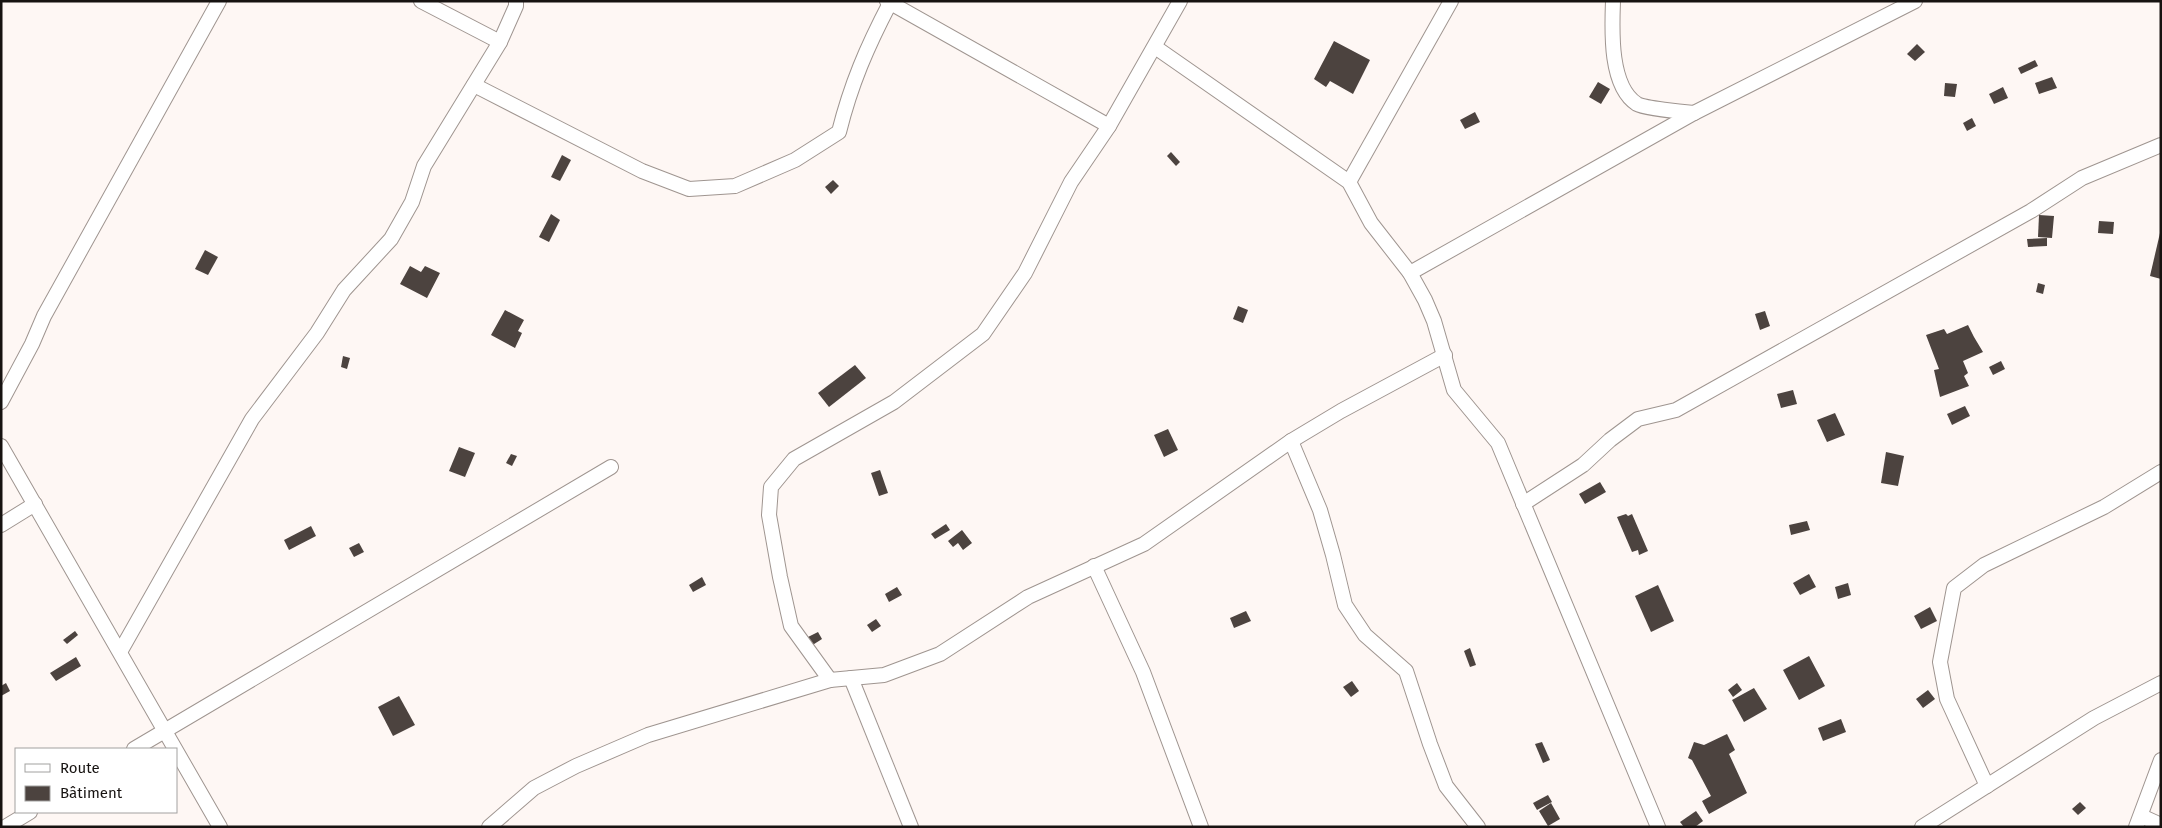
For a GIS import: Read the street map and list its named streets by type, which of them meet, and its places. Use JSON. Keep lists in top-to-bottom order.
{
  "legend": ["Route", "Bâtiment"]
}
